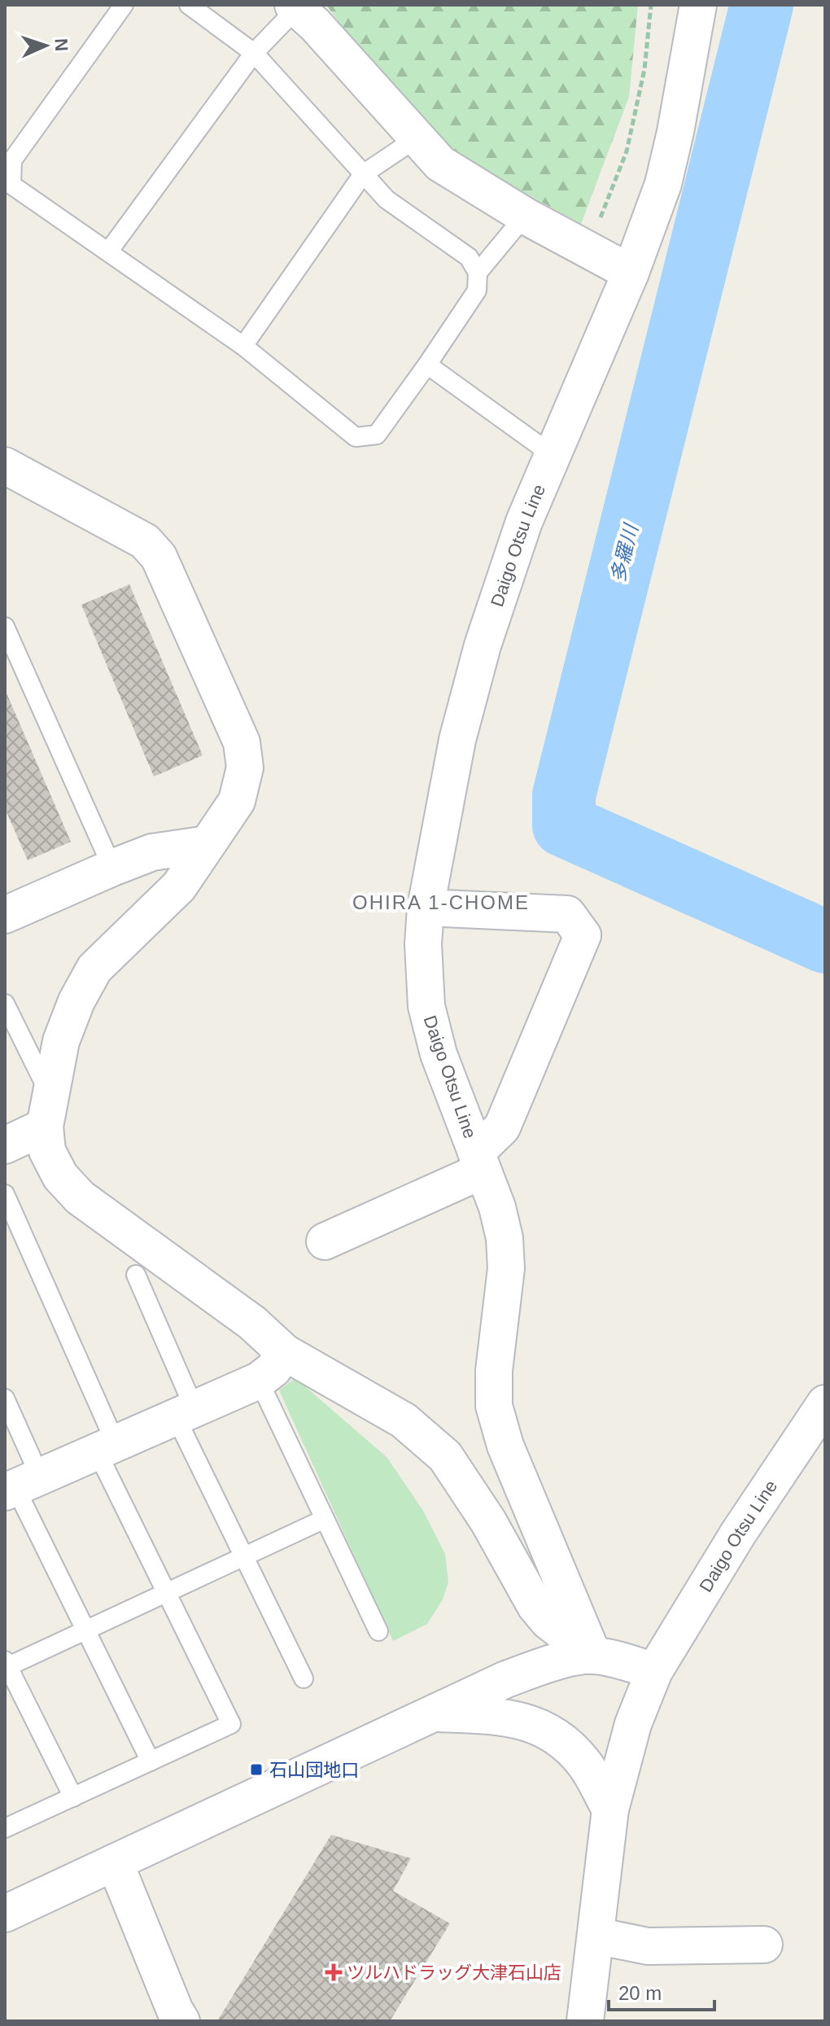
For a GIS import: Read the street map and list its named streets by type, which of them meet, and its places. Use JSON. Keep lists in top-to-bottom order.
{
  "streets": {
    "street": ["Daigo Otsu Line"]
  },
  "districts": ["OHIRA 1-CHOME"],
  "water": ["多羅川"],
  "places": {
    "transit": ["石山団地口"],
    "health": ["ツルハドラッグ大津石山店"]
  },
  "scale_bar": "20 m",
  "north": "right"
}
